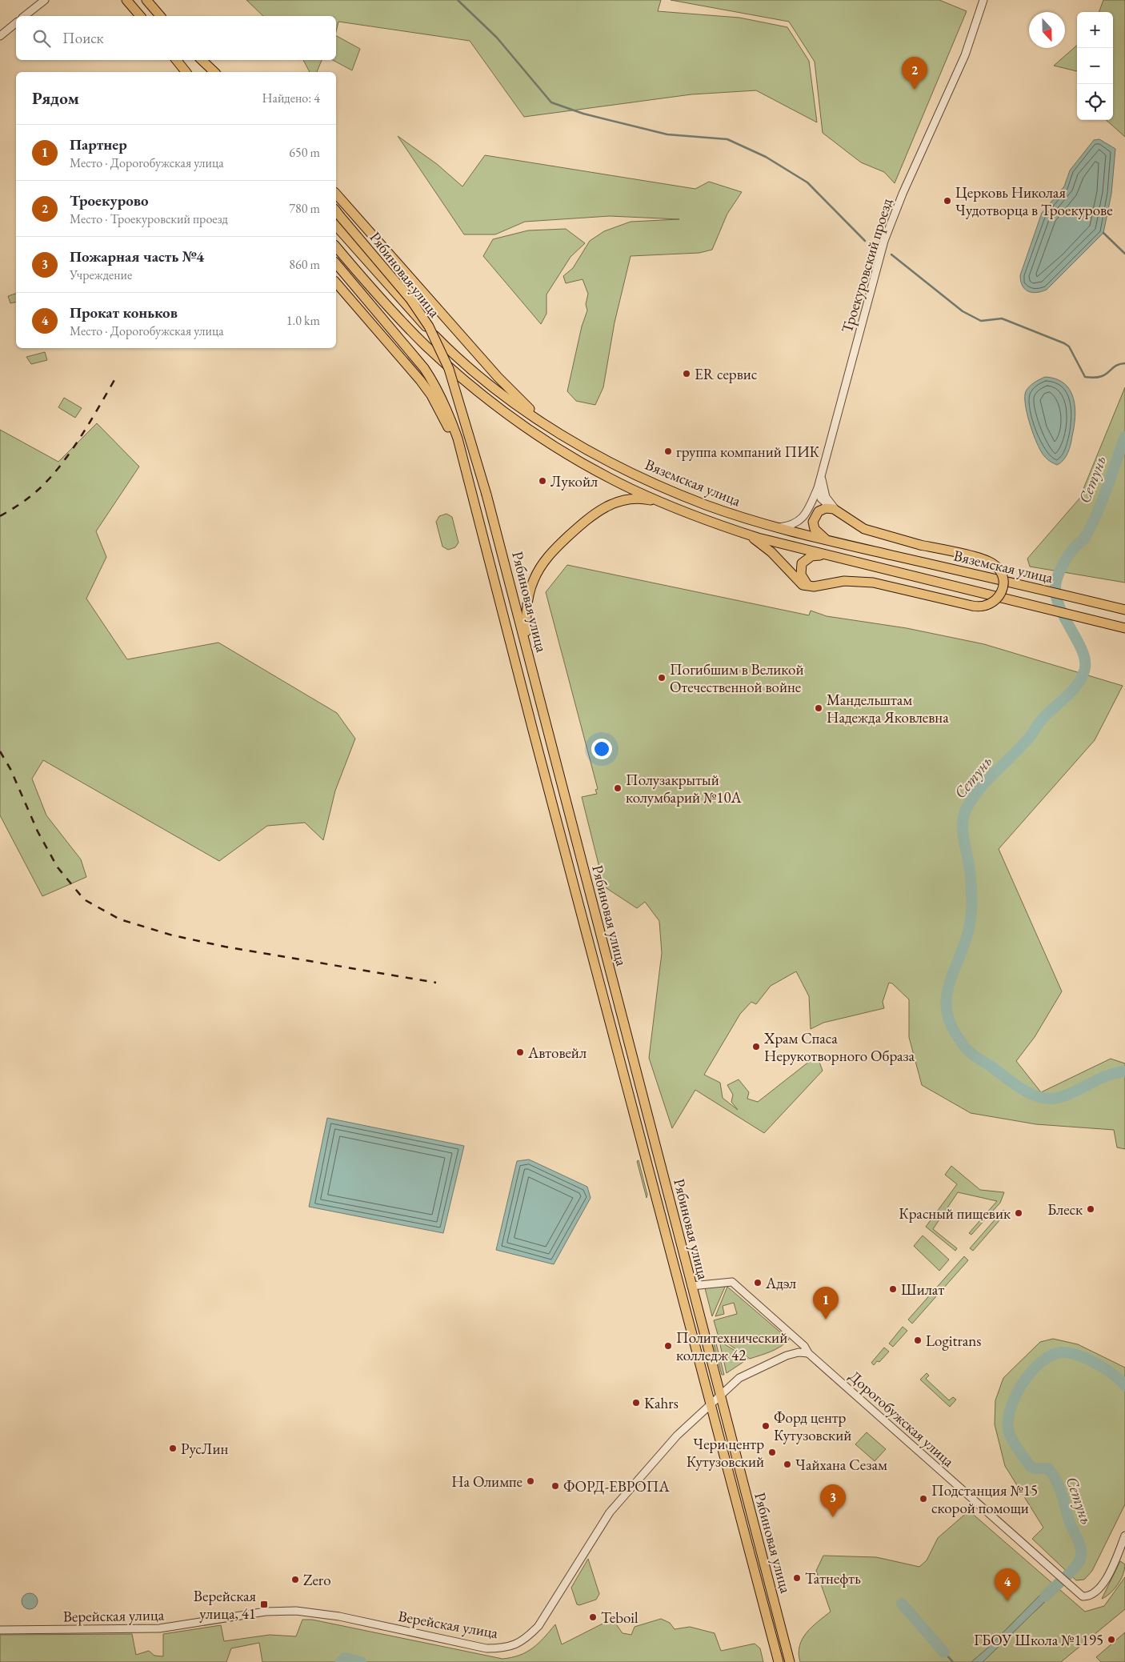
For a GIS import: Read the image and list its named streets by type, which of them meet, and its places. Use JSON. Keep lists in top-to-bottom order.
{
  "streets": {
    "main road": ["Рябиновая улица", "Вяземская улица"],
    "street": ["Троекуровский проезд", "Дорогобужская улица", "Верейская улица"]
  },
  "crossings": [
    ["Рябиновая улица", "Дорогобужская улица"],
    ["Рябиновая улица", "Верейская улица"],
    ["Дорогобужская улица", "Верейская улица"]
  ],
  "water": ["Сетунь"],
  "places": {
    "other": [
      "Церковь Николая Чудотворца в Троекурове",
      "ER сервис",
      "группа компаний ПИК",
      "Лукойл",
      "Погибшим в Великой Отечественной войне",
      "Мандельштам Надежда Яковлевна",
      "Полузакрытый колумбарий №10А",
      "Храм Спаса Нерукотворного Образа",
      "Автовейл",
      "Блеск",
      "Красный пищевик",
      "Адэл",
      "Шилат",
      "Logitrans",
      "Политехнический колледж 42",
      "Kahrs",
      "Форд центр Кутузовский",
      "РусЛин",
      "Чери центр Кутузовский",
      "Чайхана Сезам",
      "На Олимпе",
      "ФОРД-ЕВРОПА",
      "Подстанция №15 скорой помощи",
      "Татнефть",
      "Zero",
      "Teboil",
      "ГБОУ Школа №1195"
    ],
    "transit": ["Верейская улица, 41"]
  },
  "north": "bottom",
  "page": {
    "map_buttons": ["+", "−"],
    "search": "Поиск",
    "pins": [
      "2",
      "1",
      "3",
      "4"
    ],
    "heading": ["Рядом", "Найдено: 4"],
    "list": [
      {
        "mark": "1",
        "name": "Партнер",
        "note": "Место · Дорогобужская улица",
        "value": "650 m"
      },
      {
        "mark": "2",
        "name": "Троекурово",
        "note": "Место · Троекуровский проезд",
        "value": "780 m"
      },
      {
        "mark": "3",
        "name": "Пожарная часть №4",
        "note": "Учреждение",
        "value": "860 m"
      },
      {
        "mark": "4",
        "name": "Прокат коньков",
        "note": "Место · Дорогобужская улица",
        "value": "1.0 km"
      }
    ]
  }
}
